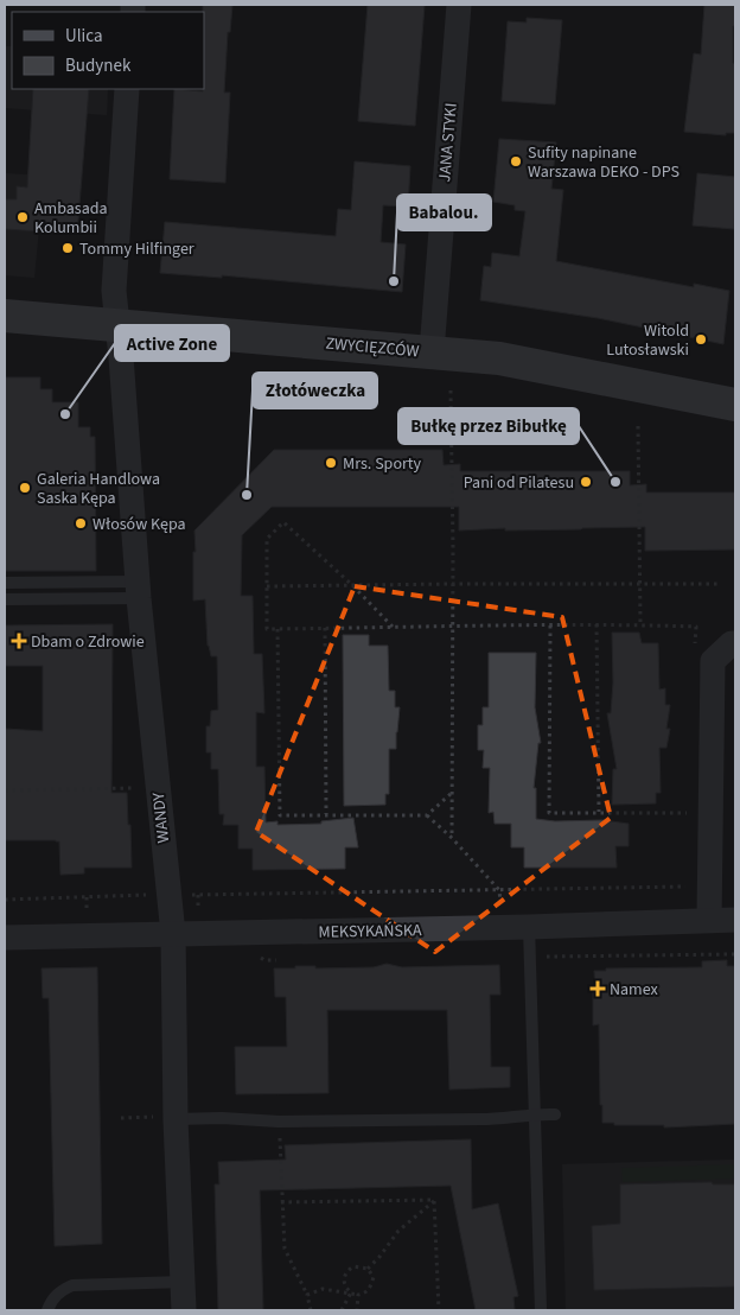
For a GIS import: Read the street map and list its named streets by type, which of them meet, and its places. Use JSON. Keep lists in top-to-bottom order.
{
  "streets": {
    "street": [
      "JANA STYKI",
      "ZWYCIĘZCÓW",
      "WANDY",
      "MEKSYKAŃSKA"
    ]
  },
  "crossings": [
    ["JANA STYKI", "ZWYCIĘZCÓW"],
    ["ZWYCIĘZCÓW", "WANDY"],
    ["WANDY", "MEKSYKAŃSKA"]
  ],
  "places": {
    "other": [
      "Sufity napinane Warszawa DEKO - DPS",
      "Ambasada Kolumbii",
      "Tommy Hilfinger",
      "Babalou.",
      "Witold Lutosławski",
      "Active Zone",
      "Mrs. Sporty",
      "Pani od Pilatesu",
      "Bułkę przez Bibułkę",
      "Galeria Handlowa Saska Kępa",
      "Złotóweczka",
      "Włosów Kępa"
    ],
    "health": ["Dbam o Zdrowie", "Namex"]
  },
  "legend": ["Ulica", "Budynek"]
}
